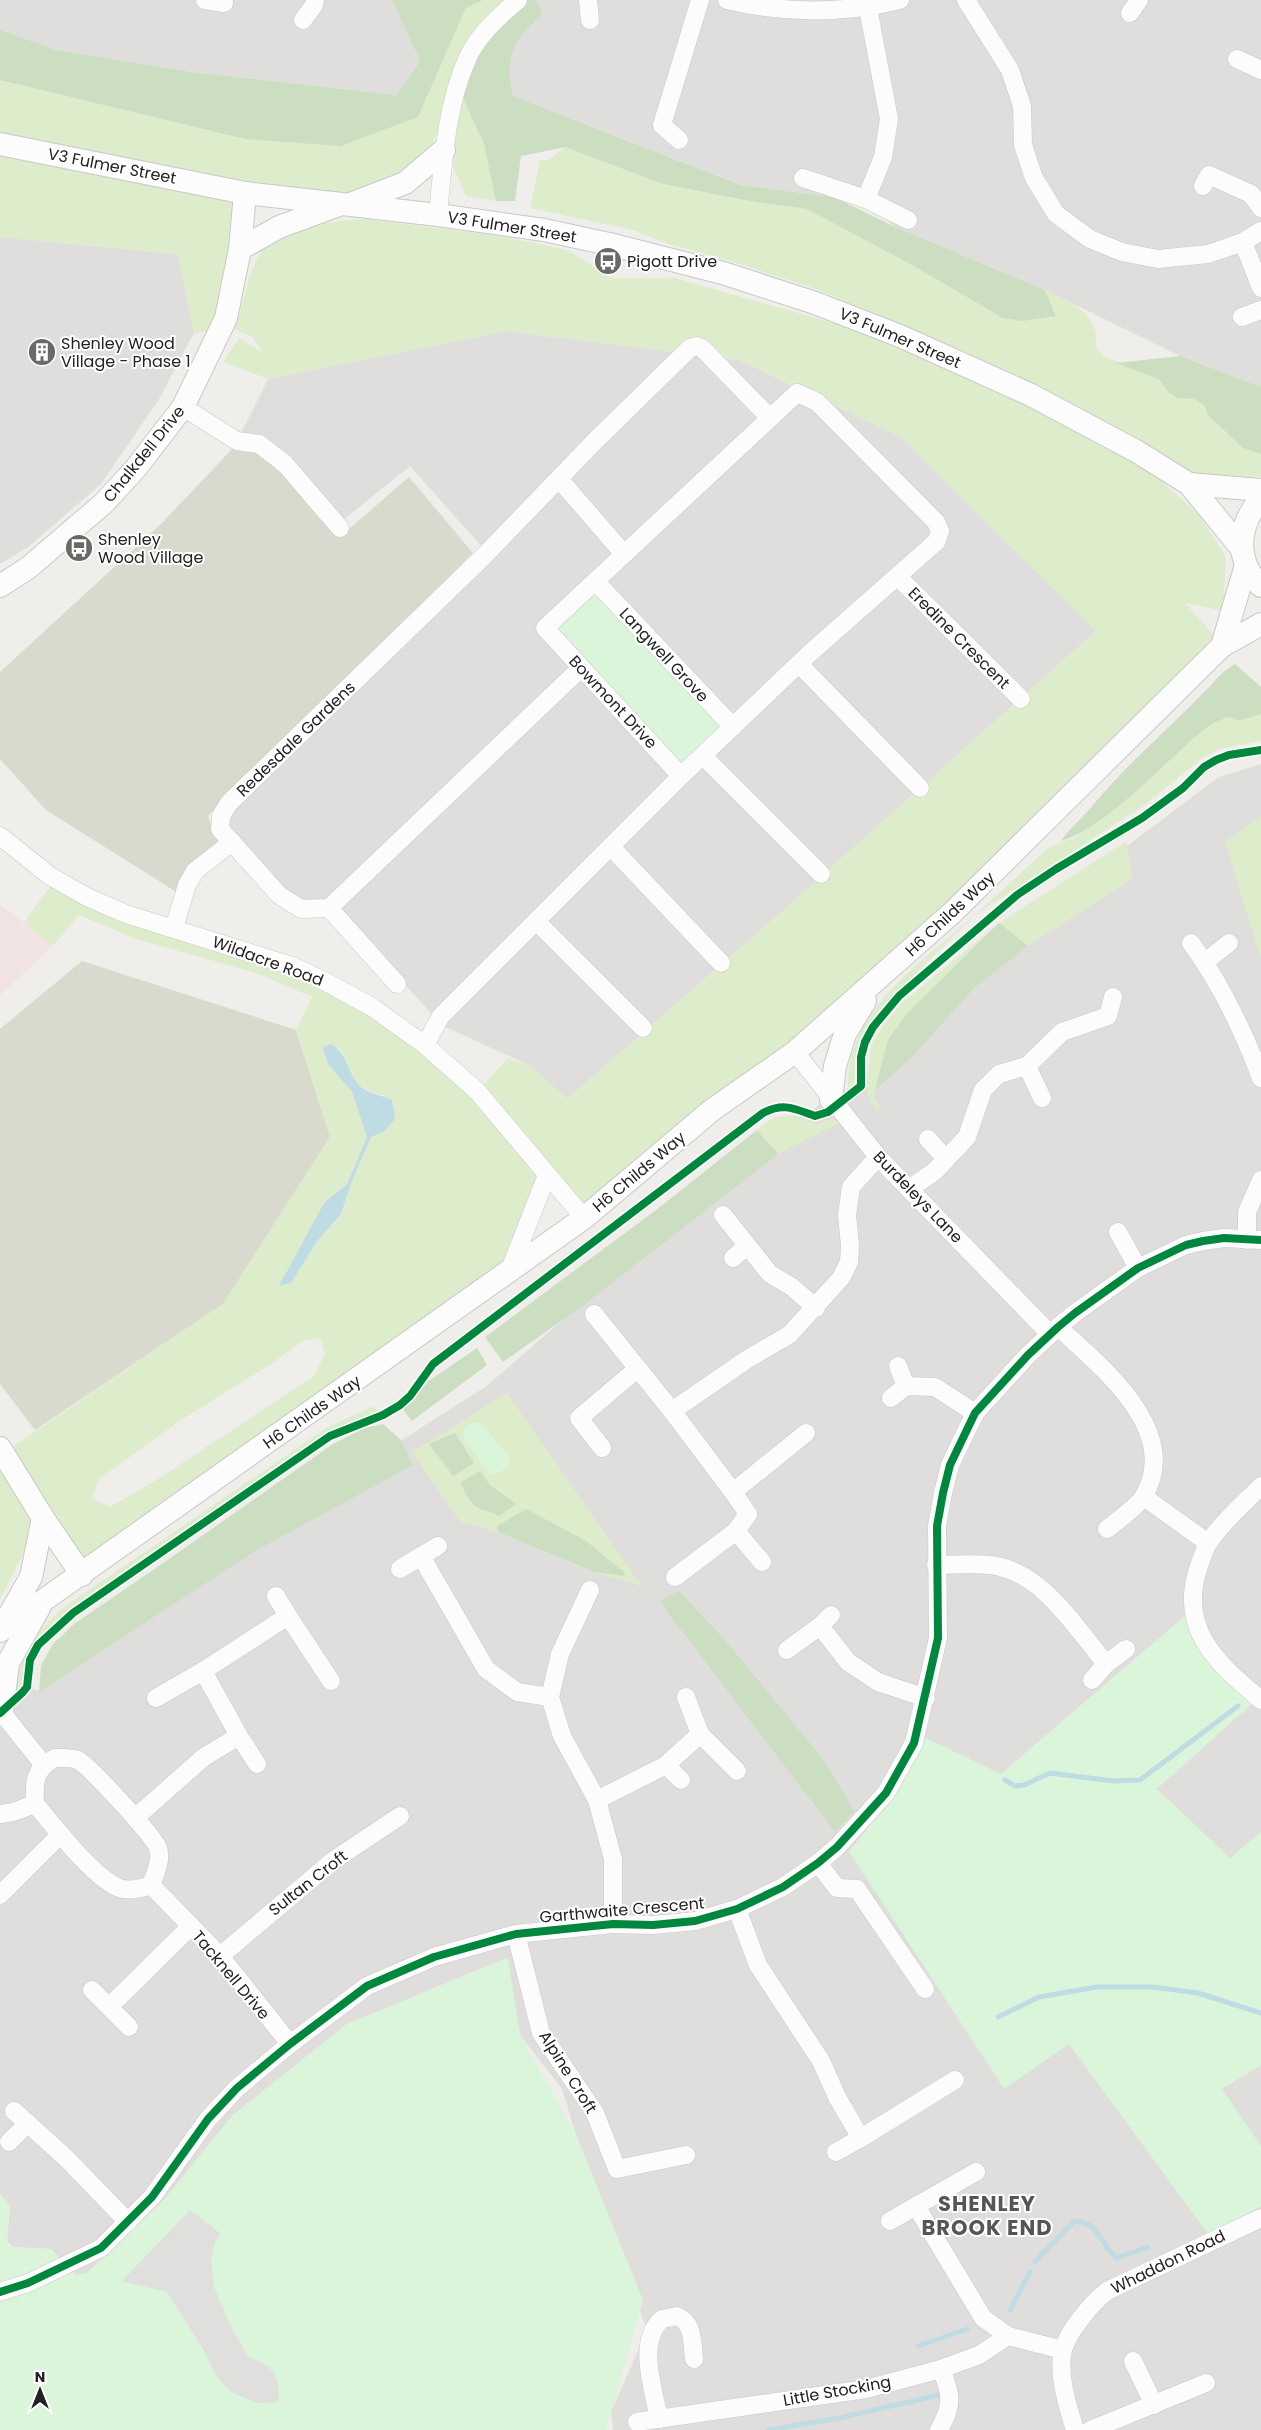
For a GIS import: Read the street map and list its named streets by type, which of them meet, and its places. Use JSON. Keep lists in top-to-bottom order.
{
  "streets": {
    "street": [
      "V3 Fulmer Street",
      "Chalkdell Drive",
      "Eredine Crescent",
      "Langwell Grove",
      "Bowmont Drive",
      "Redesdale Gardens",
      "H6 Childs Way",
      "Wildacre Road",
      "Burdeleys Lane",
      "Sultan Croft",
      "Garthwaite Crescent",
      "Tacknell Drive",
      "Alpine Croft",
      "Whaddon Road",
      "Little Stocking"
    ]
  },
  "crossings": [
    ["V3 Fulmer Street", "Chalkdell Drive"],
    ["V3 Fulmer Street", "H6 Childs Way"],
    ["Eredine Crescent", "Langwell Grove"],
    ["Eredine Crescent", "Bowmont Drive"],
    ["Eredine Crescent", "Wildacre Road"],
    ["Langwell Grove", "Bowmont Drive"],
    ["H6 Childs Way", "Wildacre Road"],
    ["H6 Childs Way", "Burdeleys Lane"],
    ["Burdeleys Lane", "Garthwaite Crescent"],
    ["Sultan Croft", "Tacknell Drive"],
    ["Garthwaite Crescent", "Tacknell Drive"],
    ["Garthwaite Crescent", "Alpine Croft"]
  ],
  "districts": ["SHENLEY BROOK END"],
  "places": {
    "bus stop": ["Pigott Drive", "Shenley Wood Village"],
    "building": ["Shenley Wood Village - Phase 1"]
  },
  "north": "top"
}
